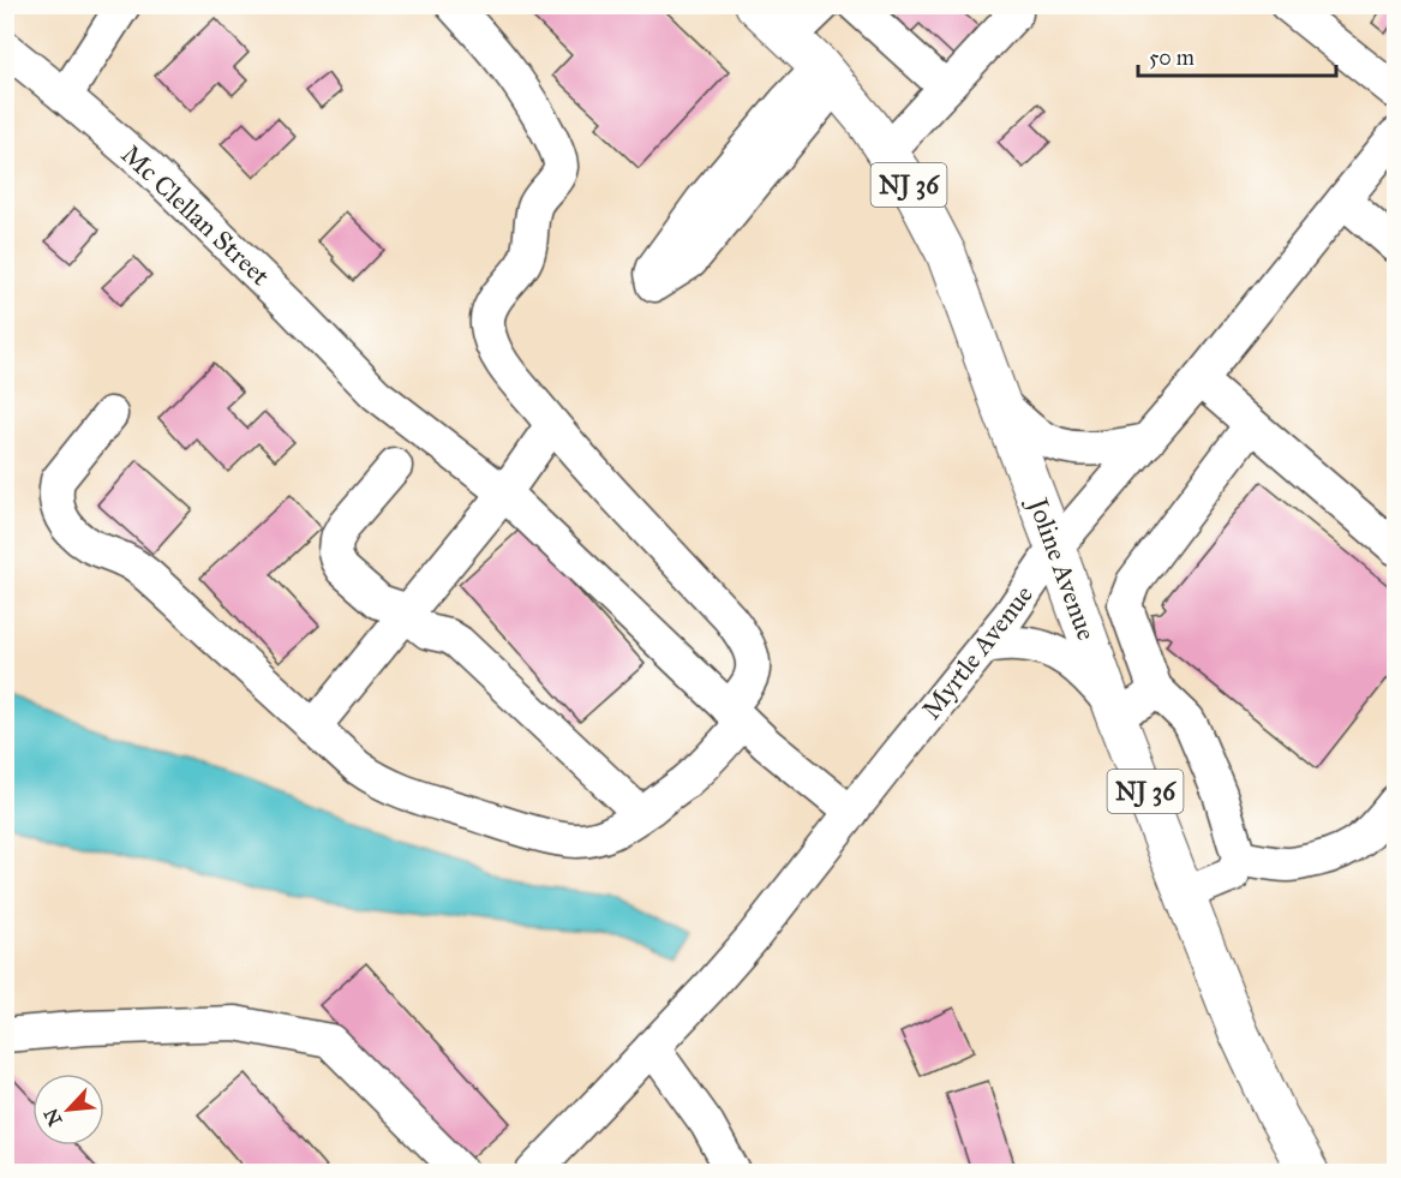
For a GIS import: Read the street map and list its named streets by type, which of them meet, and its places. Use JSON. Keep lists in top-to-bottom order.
{
  "streets": {
    "main road": ["NJ 36", "Joline Avenue"],
    "street": ["Mc Clellan Street", "Myrtle Avenue"]
  },
  "crossings": [
    ["Mc Clellan Street", "Myrtle Avenue"],
    ["Joline Avenue", "Myrtle Avenue"]
  ],
  "scale_bar": "50 m",
  "north": "bottom left"
}
